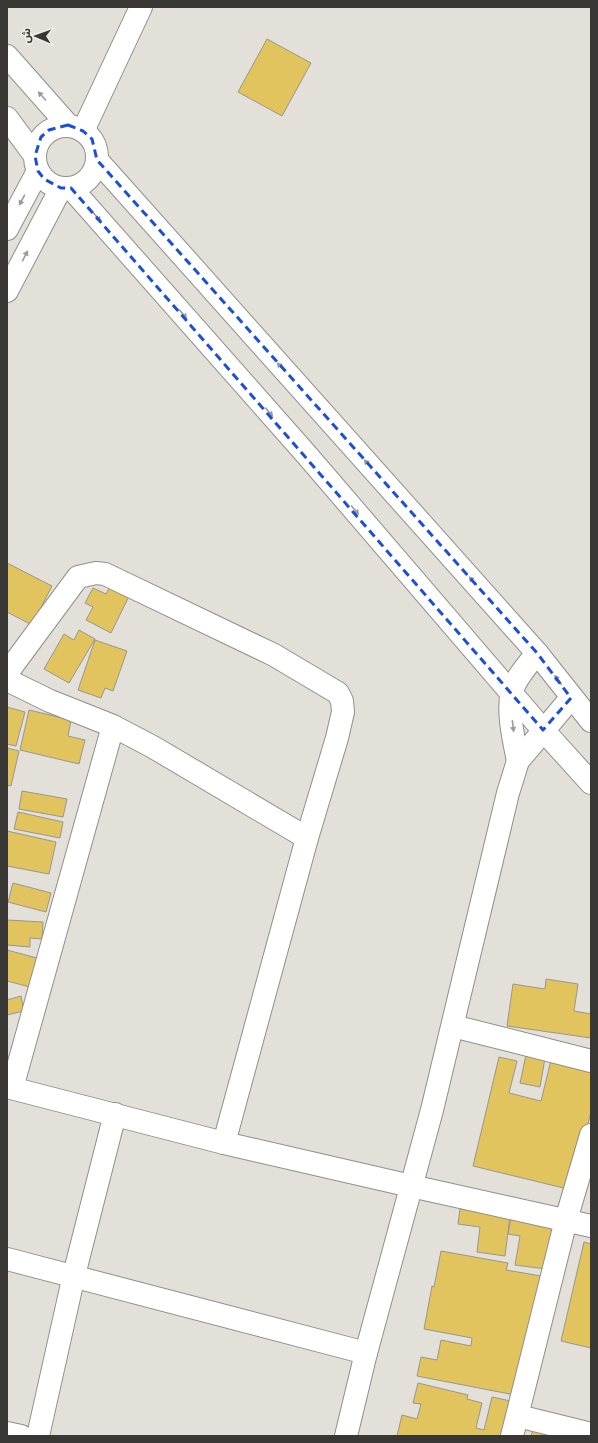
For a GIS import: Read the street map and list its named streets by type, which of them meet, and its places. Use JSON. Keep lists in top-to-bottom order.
{
  "north": "left"
}
